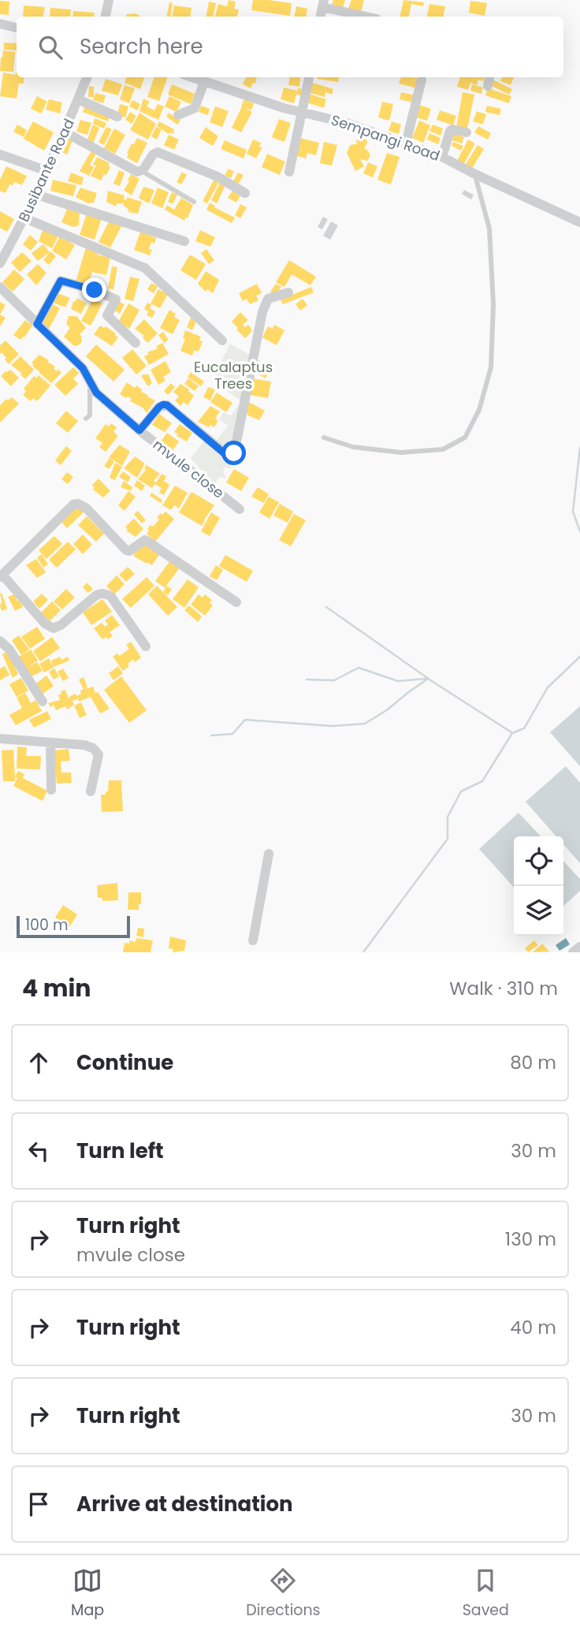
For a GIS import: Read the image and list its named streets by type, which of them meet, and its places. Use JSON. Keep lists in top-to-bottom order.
{
  "streets": {
    "street": ["Sempangi Road", "Busibante Road", "mvule close"]
  },
  "parks": ["Eucalaptus Trees"],
  "scale_bar": "100 m",
  "page": {
    "search": "Search here",
    "scale": "100 m",
    "heading": ["4 min", "Walk · 310 m"],
    "list": [
      ["Continue", "80 m"],
      ["Turn left", "30 m"],
      ["Turn right", "mvule close", "130 m"],
      ["Turn right", "40 m"],
      ["Turn right", "30 m"],
      "Arrive at destination"
    ],
    "nav": ["Map", "Directions", "Saved"]
  }
}
